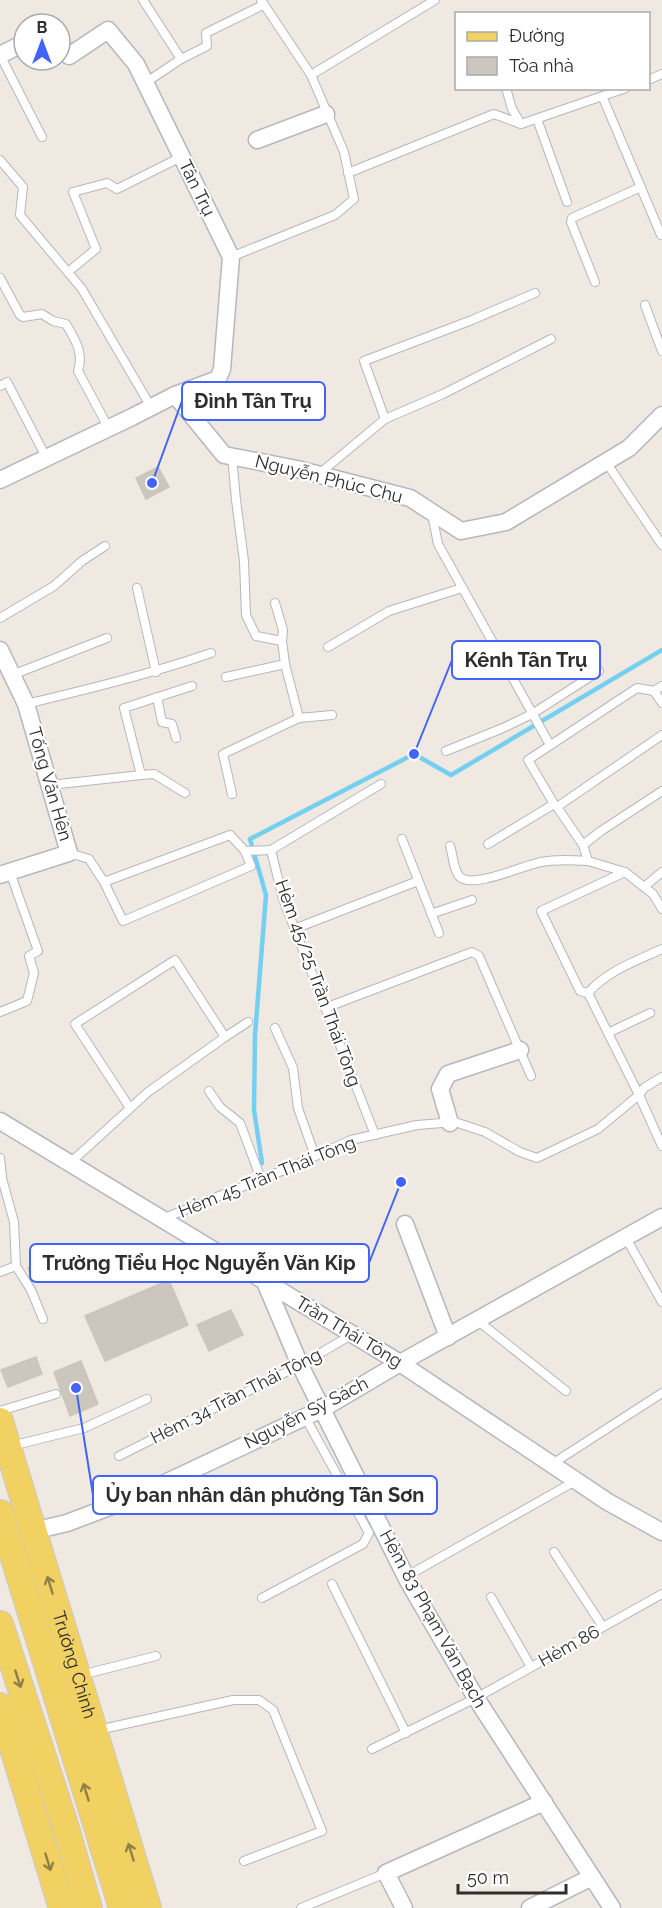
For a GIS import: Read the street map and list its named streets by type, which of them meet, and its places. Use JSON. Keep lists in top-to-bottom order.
{
  "streets": {
    "main road": ["Trường Chinh"],
    "street": [
      "Tân Trụ",
      "Nguyễn Phúc Chu",
      "Tống Văn Hên",
      "Trần Thái Tông",
      "Nguyễn Sỹ Sách",
      "Hẻm 83 Phạm Văn Bạch"
    ],
    "lane": [
      "Hẻm 45/25 Trần Thái Tông",
      "Hẻm 45 Trần Thái Tông",
      "Hẻm 34 Trần Thái Tông",
      "Hẻm 86"
    ]
  },
  "crossings": [
    ["Hẻm 45/25 Trần Thái Tông", "Hẻm 45 Trần Thái Tông"],
    ["Hẻm 45 Trần Thái Tông", "Trần Thái Tông"],
    ["Trần Thái Tông", "Hẻm 34 Trần Thái Tông"],
    ["Trần Thái Tông", "Nguyễn Sỹ Sách"],
    ["Trần Thái Tông", "Hẻm 83 Phạm Văn Bạch"],
    ["Hẻm 34 Trần Thái Tông", "Hẻm 83 Phạm Văn Bạch"],
    ["Nguyễn Sỹ Sách", "Hẻm 83 Phạm Văn Bạch"],
    ["Nguyễn Sỹ Sách", "Trường Chinh"],
    ["Hẻm 83 Phạm Văn Bạch", "Hẻm 86"]
  ],
  "places": [
    "Đình Tân Trụ",
    "Kênh Tân Trụ",
    "Trường Tiểu Học Nguyễn Văn Kip",
    "Ủy ban nhân dân phường Tân Sơn"
  ],
  "legend": ["Đường", "Tòa nhà"],
  "scale_bar": "50 m",
  "north": "top"
}
